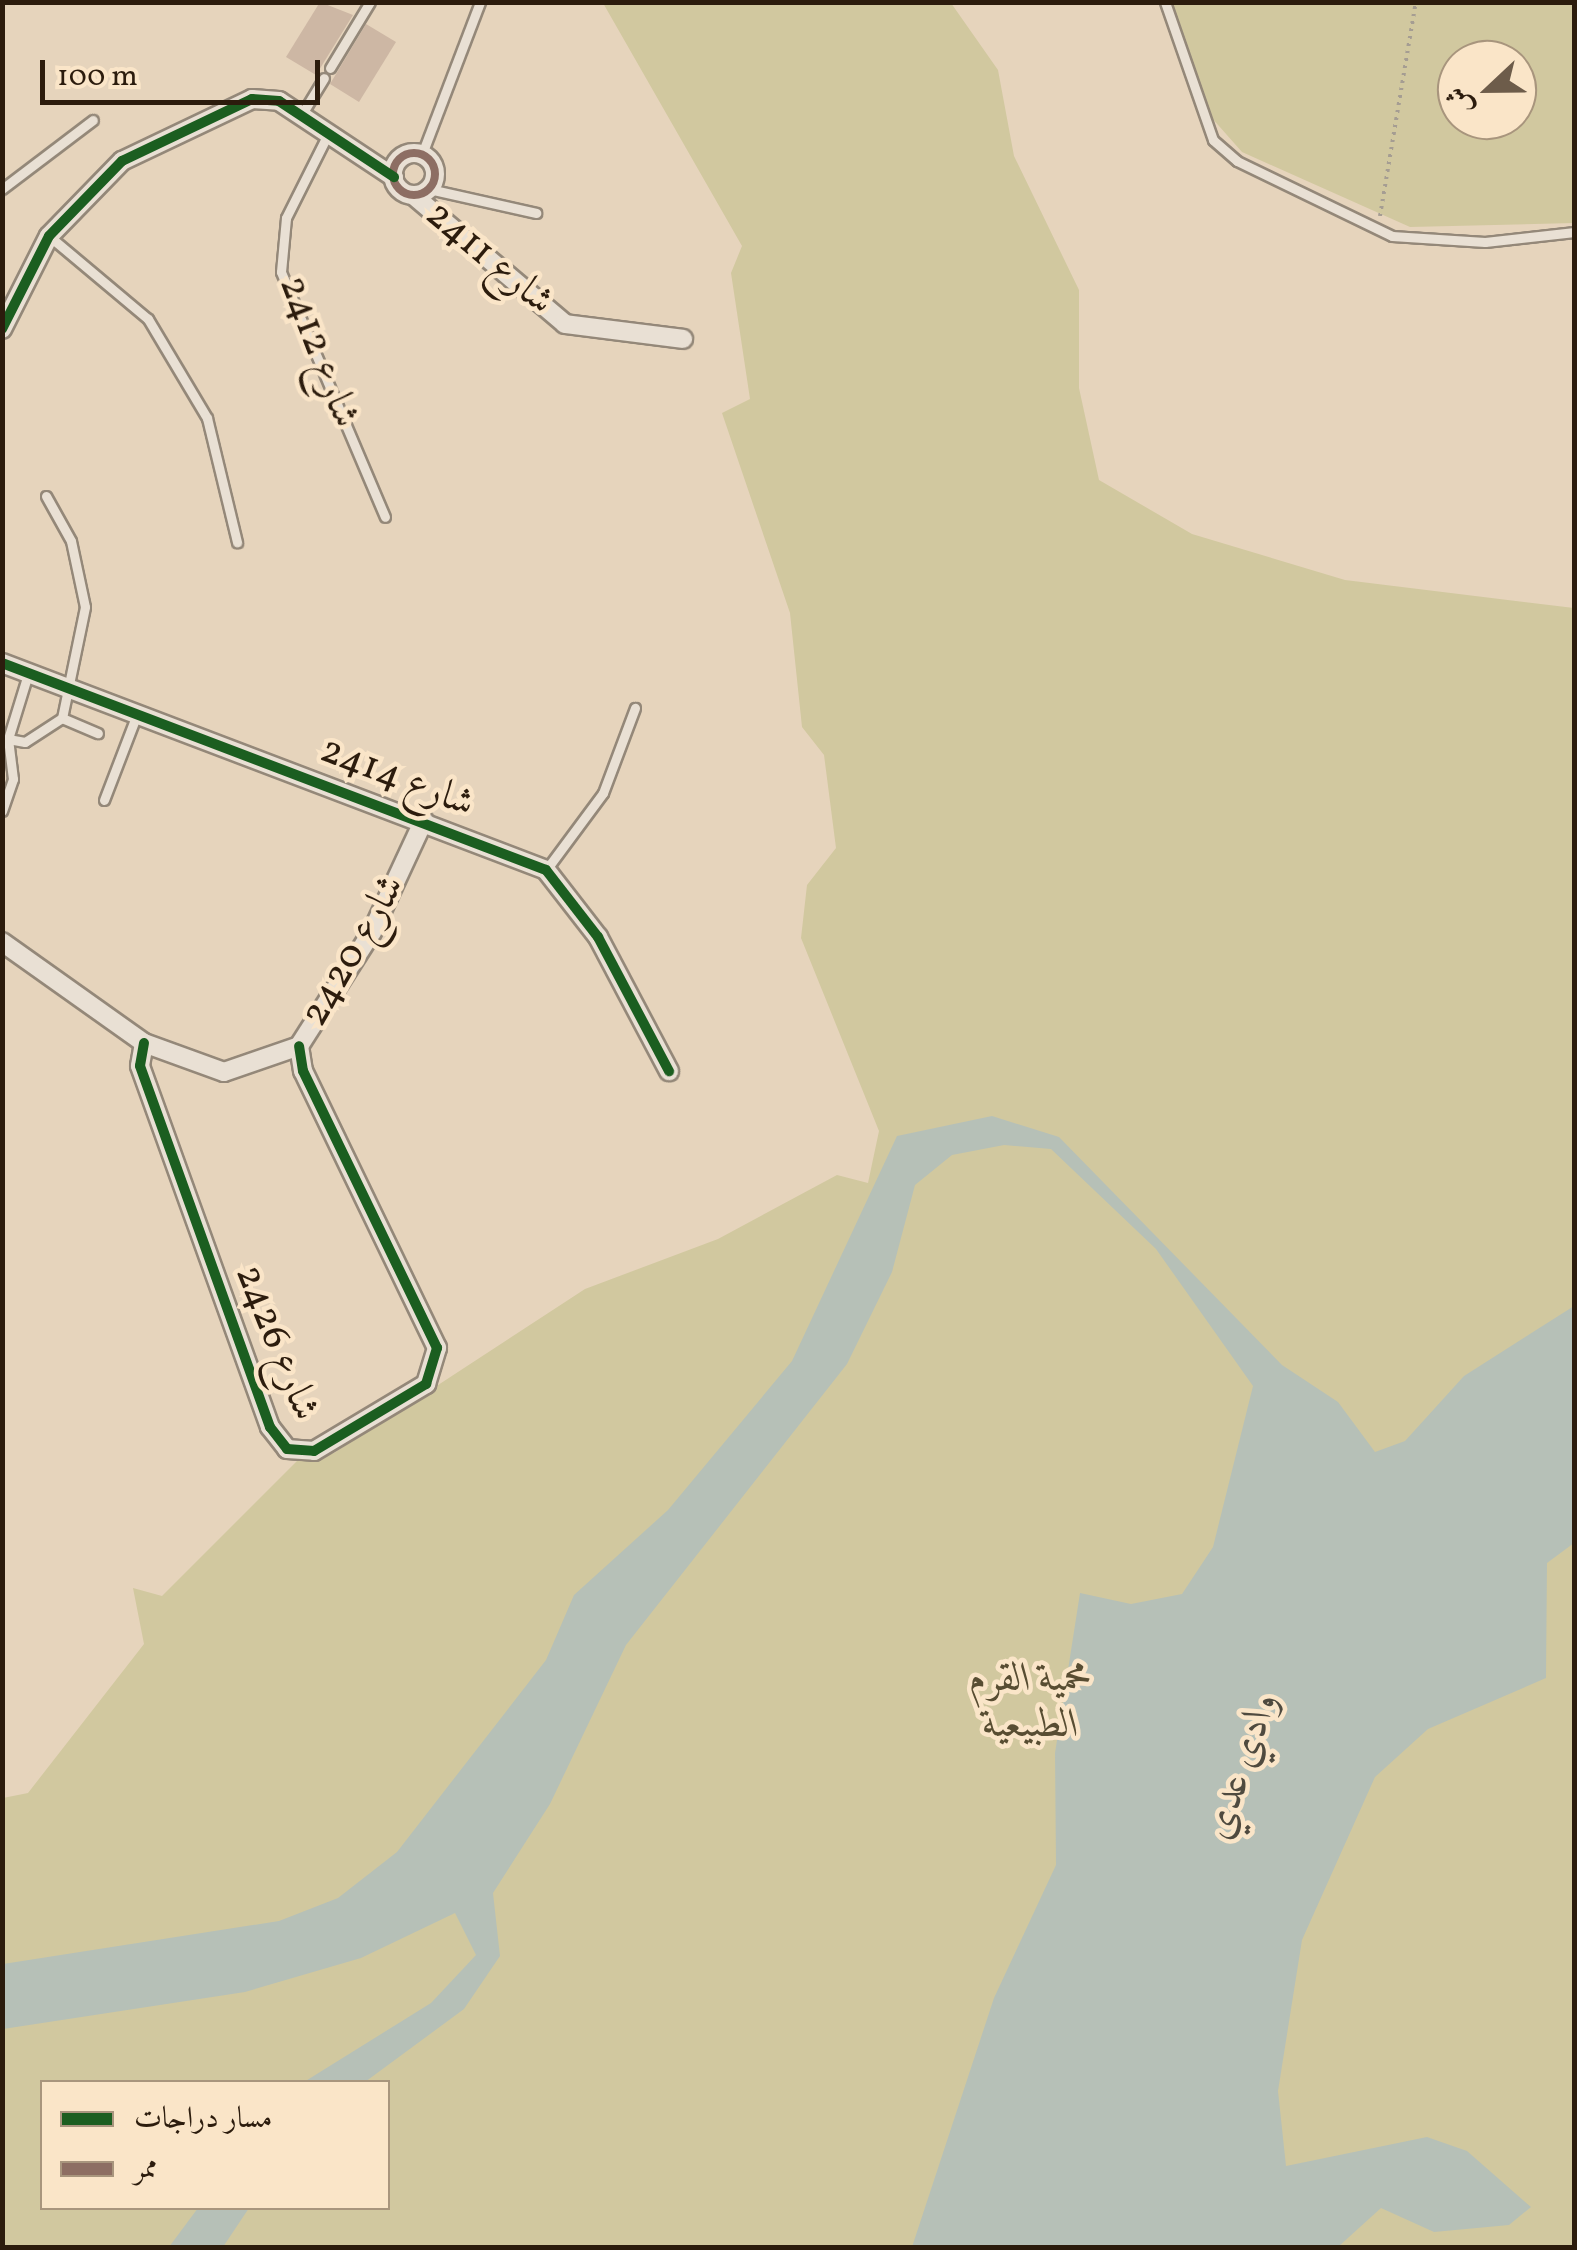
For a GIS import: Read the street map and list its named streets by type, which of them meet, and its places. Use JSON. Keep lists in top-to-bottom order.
{
  "streets": {
    "street": [
      "شارع 2411",
      "2414 شارع",
      "2420 شارع",
      "2426 شارع"
    ],
    "lane": ["2412 شارع"]
  },
  "crossings": [
    ["شارع 2411", "2412 شارع"],
    ["2414 شارع", "2420 شارع"],
    ["2420 شارع", "2426 شارع"]
  ],
  "water": ["وادي عدي"],
  "parks": ["محمية القرم الطبيعية"],
  "legend": ["مسار دراجات", "ممر"],
  "scale_bar": "100 m",
  "north": "left"
}
